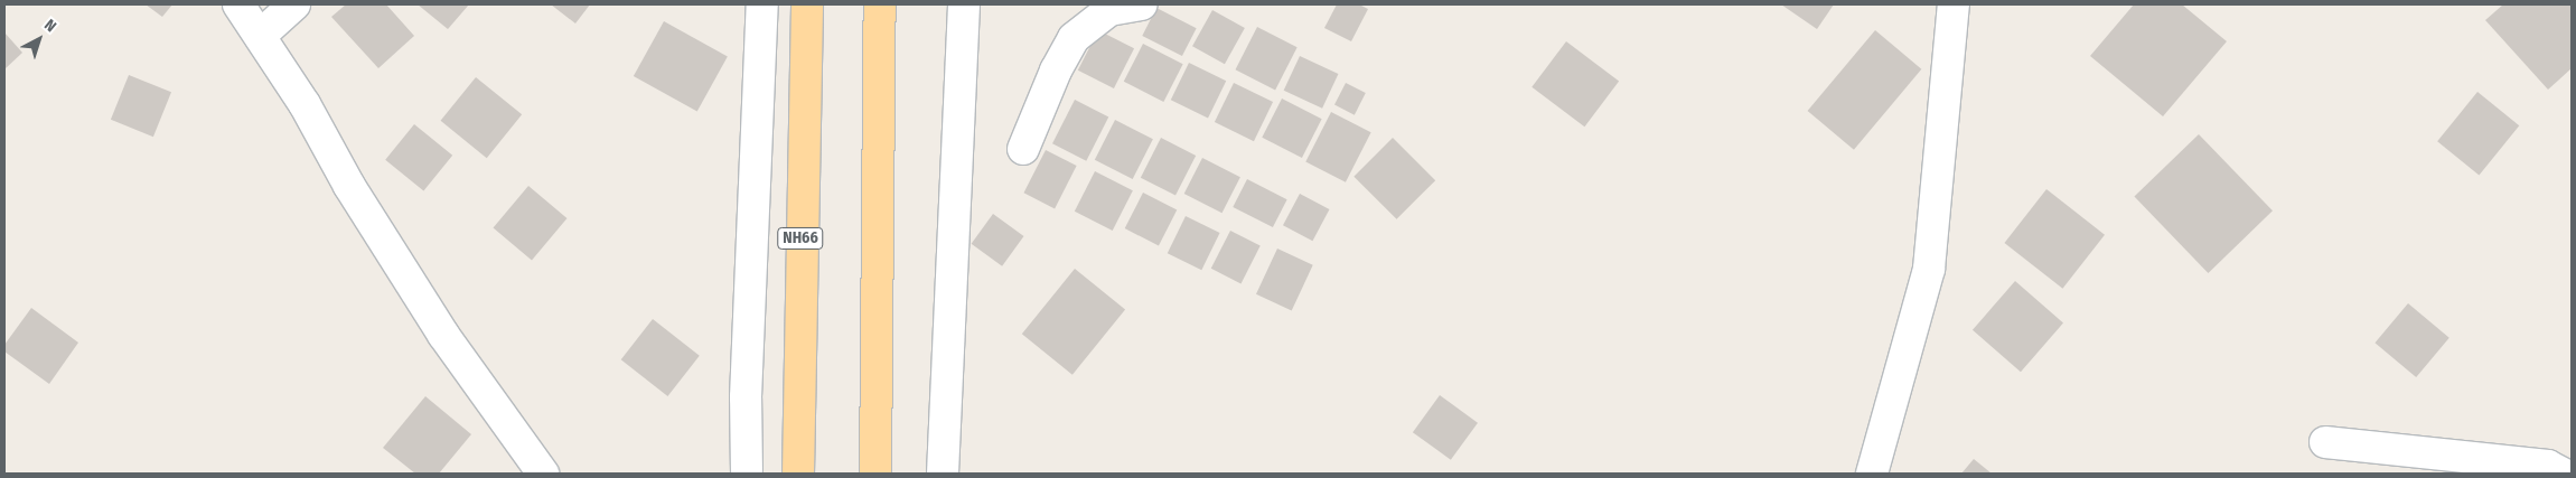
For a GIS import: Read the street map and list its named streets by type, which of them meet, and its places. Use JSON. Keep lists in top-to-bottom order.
{
  "streets": {
    "highway": ["NH66"]
  },
  "north": "top right"
}
